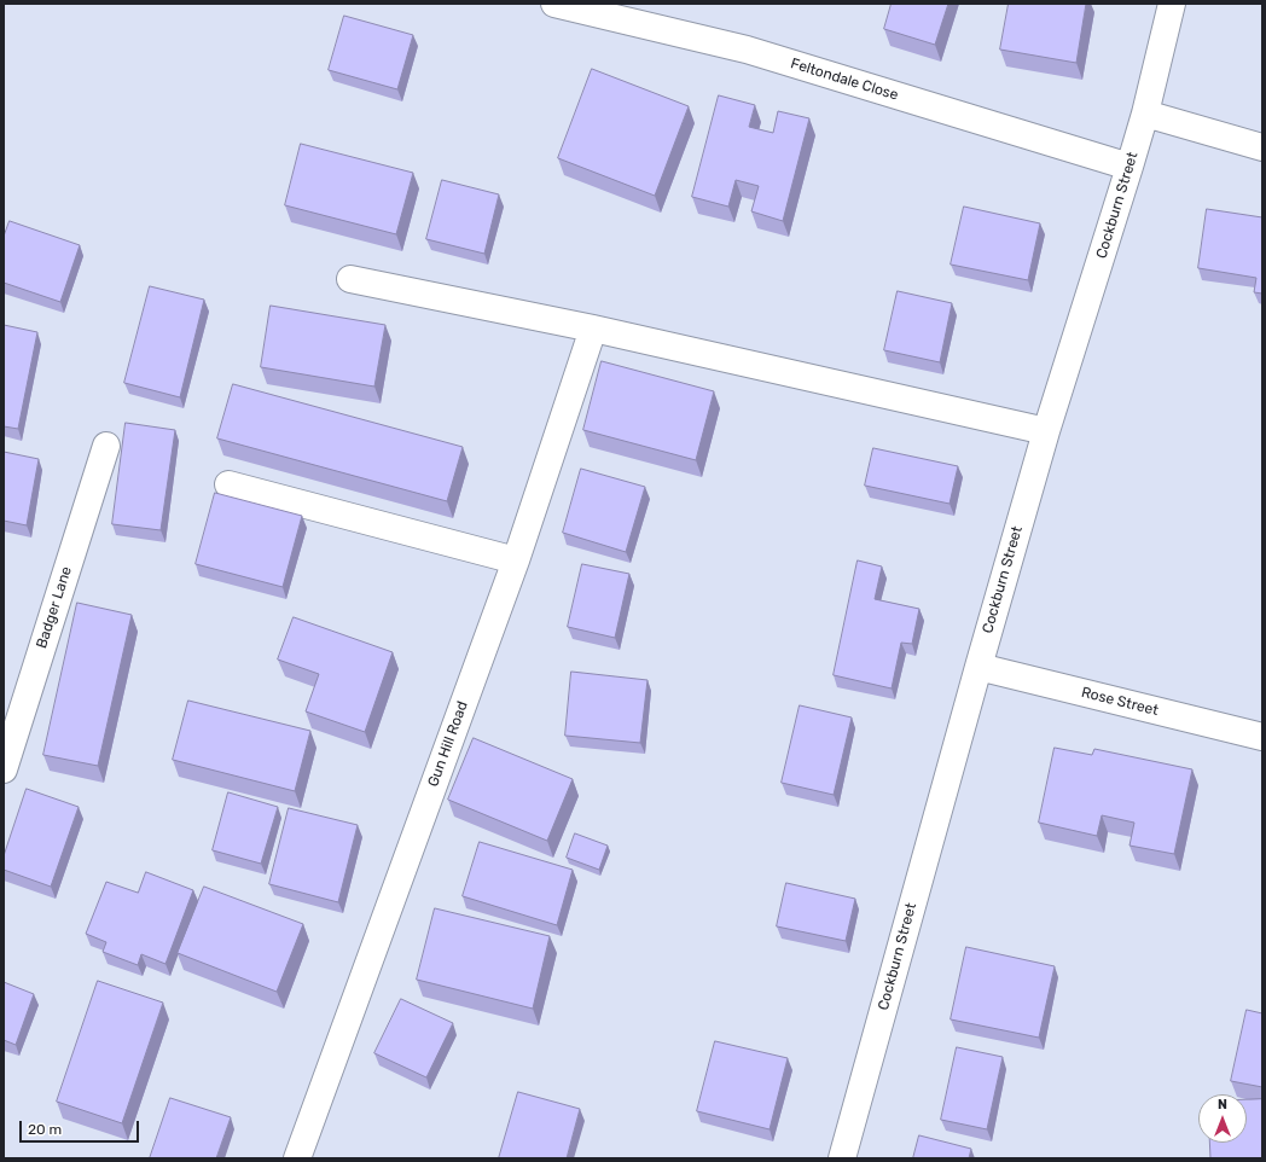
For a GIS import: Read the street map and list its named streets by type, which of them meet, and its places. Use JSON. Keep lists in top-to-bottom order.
{
  "streets": {
    "street": [
      "Feltondale Close",
      "Cockburn Street",
      "Badger Lane",
      "Rose Street",
      "Gun Hill Road"
    ]
  },
  "crossings": [
    ["Feltondale Close", "Cockburn Street"],
    ["Cockburn Street", "Rose Street"]
  ],
  "scale_bar": "20 m",
  "north": "top"
}
